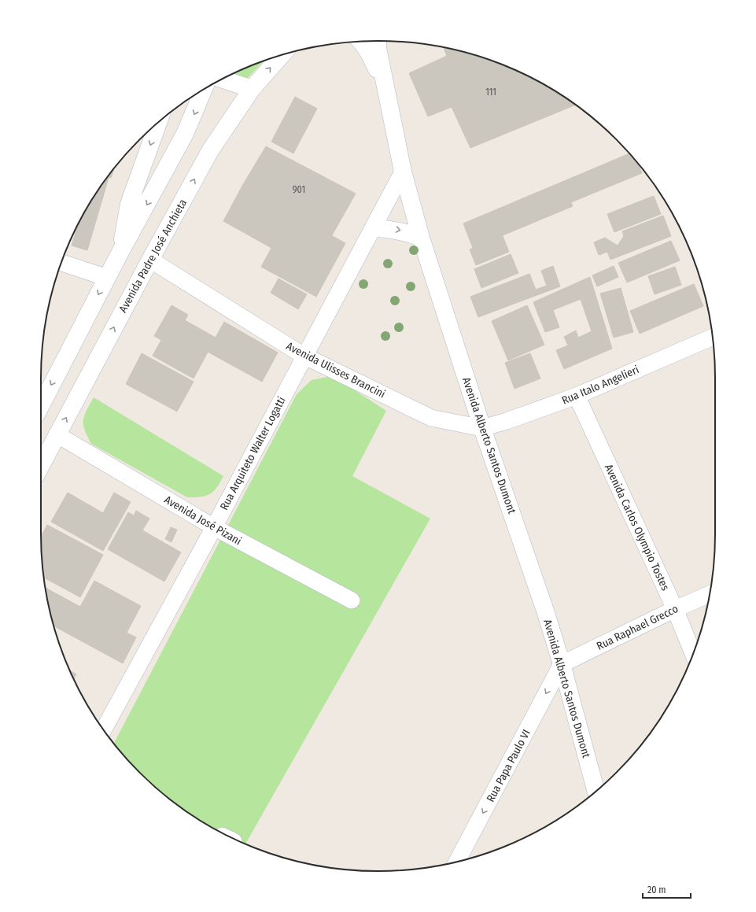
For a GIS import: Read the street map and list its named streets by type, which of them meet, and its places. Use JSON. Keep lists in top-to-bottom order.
{
  "streets": {
    "main road": ["Avenida Padre José Anchieta", "Avenida Alberto Santos Dumont"],
    "street": [
      "Avenida Ulisses Brancini",
      "Rua Italo Angelieri",
      "Rua Arquiteto Walter Logatti",
      "Avenida José Pizani",
      "Avenida Carlos Olympio Tostes",
      "Rua Raphael Grecco",
      "Rua Papa Paulo VI"
    ]
  },
  "crossings": [
    ["Avenida Padre José Anchieta", "Avenida Ulisses Brancini"],
    ["Avenida Padre José Anchieta", "Avenida José Pizani"],
    ["Avenida Ulisses Brancini", "Rua Italo Angelieri"],
    ["Avenida Ulisses Brancini", "Avenida Alberto Santos Dumont"],
    ["Avenida Ulisses Brancini", "Rua Arquiteto Walter Logatti"],
    ["Rua Italo Angelieri", "Avenida Alberto Santos Dumont"],
    ["Rua Italo Angelieri", "Avenida Carlos Olympio Tostes"],
    ["Avenida Alberto Santos Dumont", "Rua Arquiteto Walter Logatti"],
    ["Avenida Alberto Santos Dumont", "Rua Raphael Grecco"],
    ["Avenida Alberto Santos Dumont", "Rua Papa Paulo VI"],
    ["Rua Arquiteto Walter Logatti", "Avenida José Pizani"],
    ["Avenida Carlos Olympio Tostes", "Rua Raphael Grecco"],
    ["Rua Raphael Grecco", "Rua Papa Paulo VI"]
  ],
  "one_way": ["Rua Papa Paulo VI"],
  "house_numbers": ["111", "901"],
  "scale_bar": "20 m"
}
